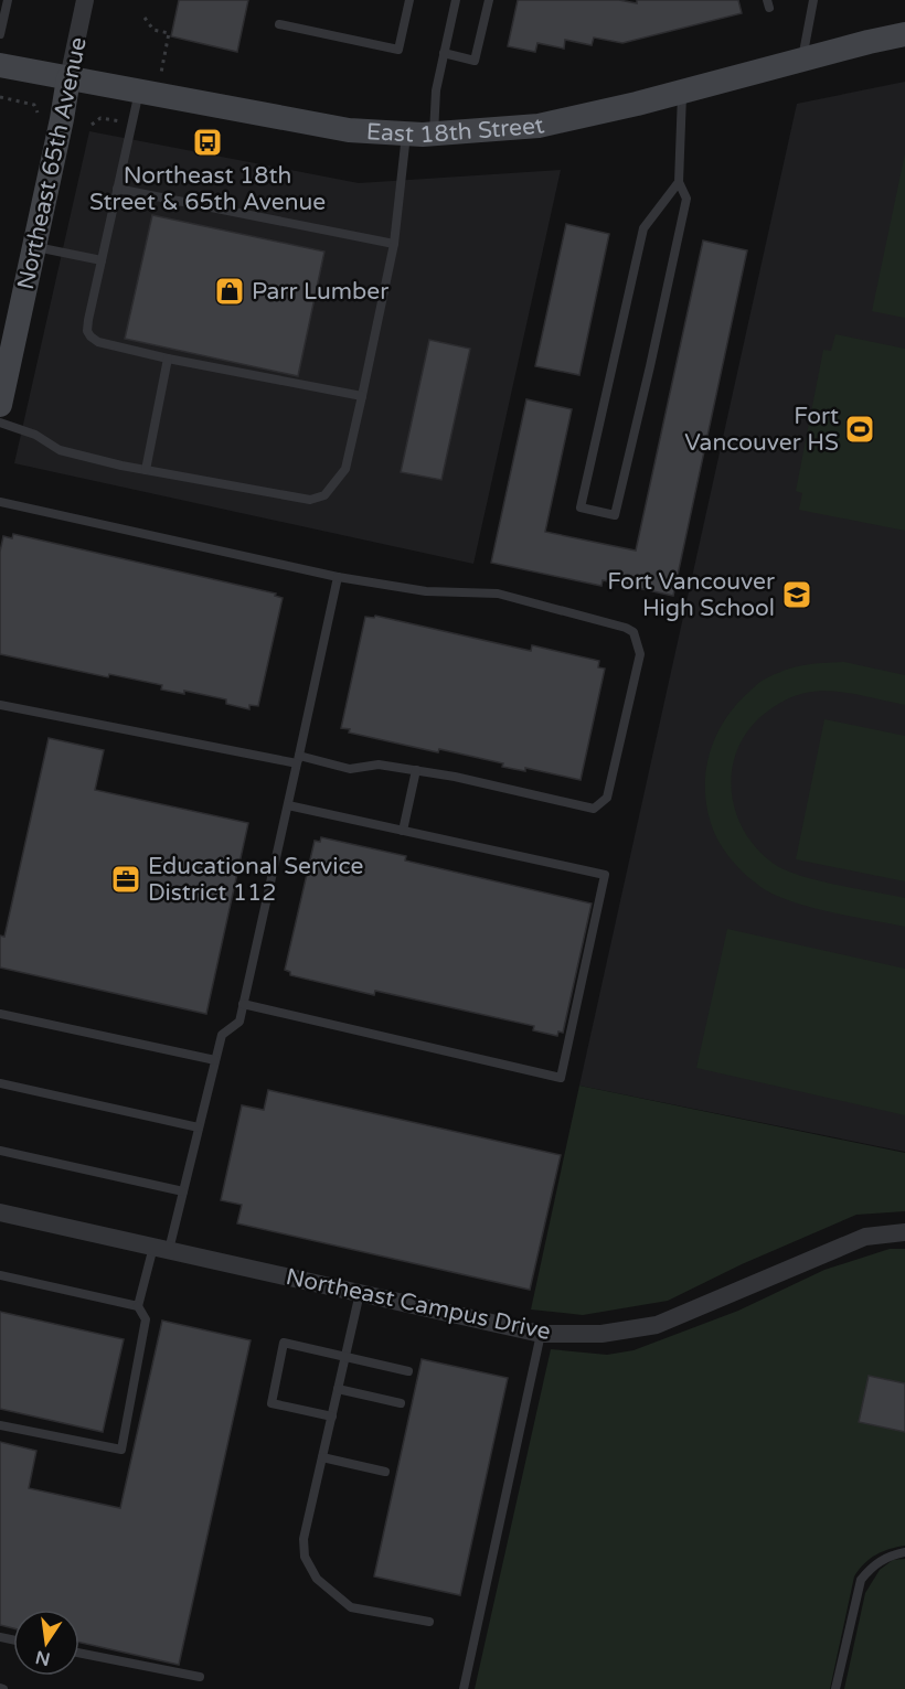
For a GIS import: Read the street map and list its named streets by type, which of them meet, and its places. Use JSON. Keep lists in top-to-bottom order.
{
  "streets": {
    "street": ["East 18th Street", "Northeast 65th Avenue", "Northeast Campus Drive"]
  },
  "crossings": [
    ["East 18th Street", "Northeast 65th Avenue"]
  ],
  "places": {
    "bus stop": ["Northeast 18th Street & 65th Avenue"],
    "shop": ["Parr Lumber"],
    "sports": ["Fort Vancouver HS"],
    "school or university": ["Fort Vancouver High School"],
    "office": ["Educational Service District 112"]
  },
  "north": "bottom"
}
